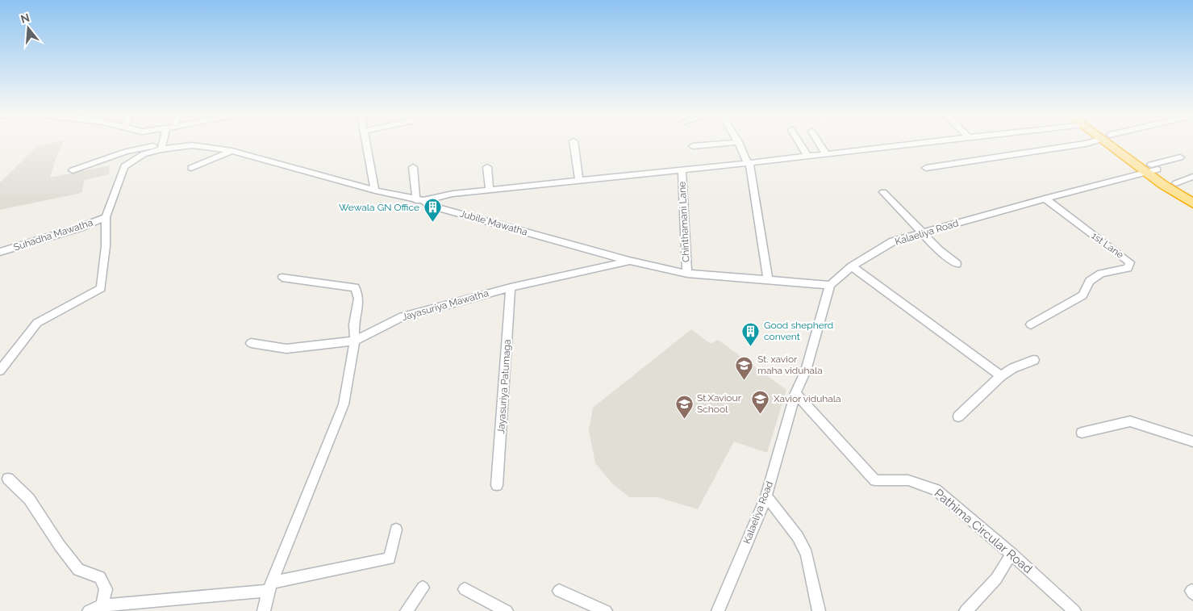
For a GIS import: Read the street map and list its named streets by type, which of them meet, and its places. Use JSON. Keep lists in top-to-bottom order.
{
  "streets": {
    "street": [
      "Chinthamani Lane",
      "Jubile Mawatha",
      "Kalaeliya Road",
      "Suhadha Mawatha",
      "1st Lane",
      "Jayasuriya Mawatha",
      "Jayasuriya Patumaga",
      "Pathima Circular Road"
    ]
  },
  "crossings": [
    ["Chinthamani Lane", "Jubile Mawatha"],
    ["Jubile Mawatha", "Kalaeliya Road"],
    ["Jubile Mawatha", "Jayasuriya Mawatha"],
    ["Kalaeliya Road", "1st Lane"],
    ["Kalaeliya Road", "Pathima Circular Road"],
    ["Jayasuriya Mawatha", "Jayasuriya Patumaga"]
  ],
  "places": {
    "building": ["Wewala GN Office", "Good shepherd convent"],
    "school or university": ["St. xavior maha viduhala", "Xavior viduhala", "St.Xaviour School"]
  },
  "north": "top"
}
